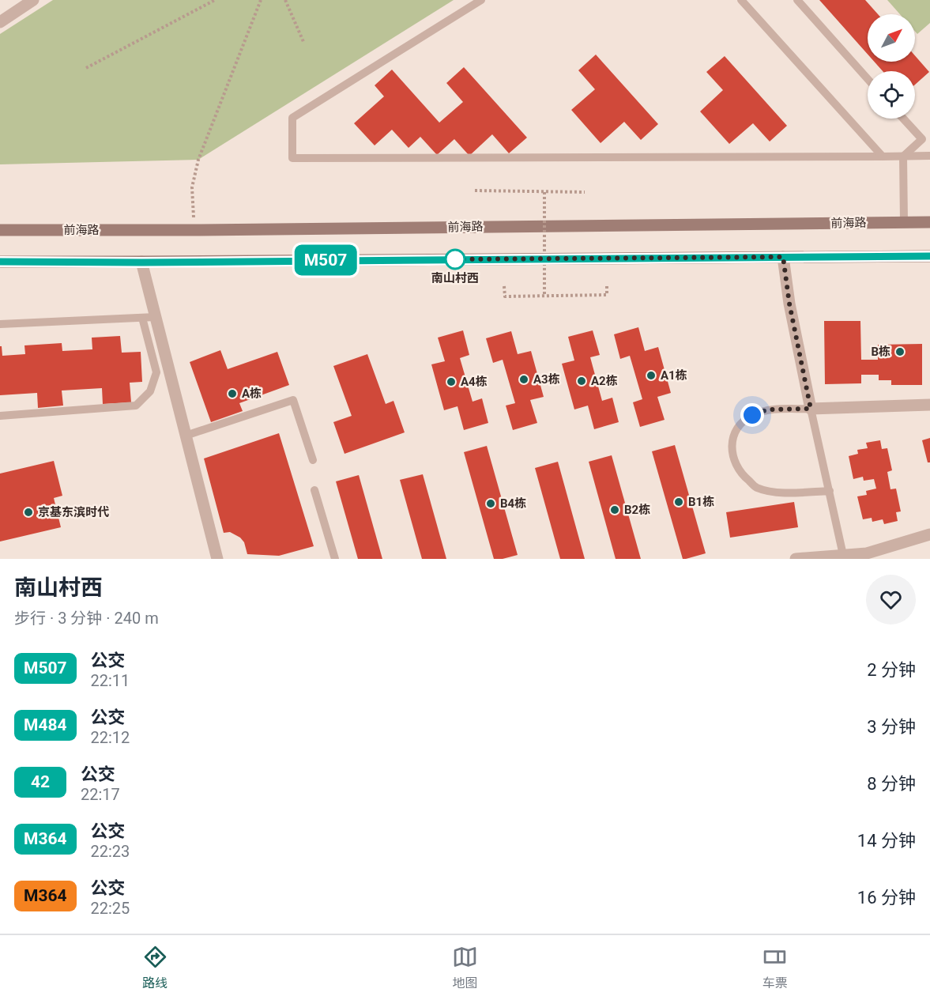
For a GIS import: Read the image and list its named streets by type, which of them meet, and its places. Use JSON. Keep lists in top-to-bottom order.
{
  "streets": {
    "main road": ["前海路"]
  },
  "places": [
    "南山村西",
    "B栋",
    "A1栋",
    "A3栋",
    "A2栋",
    "A4栋",
    "A栋",
    "B1栋",
    "B4栋",
    "B2栋",
    "京基东滨时代"
  ],
  "lines": ["bus line M507"],
  "north": "top right",
  "page": {
    "on_map": "M507",
    "heading": ["南山村西", "步行 · 3 分钟 · 240 m"],
    "list": [
      {
        "mark": "M507",
        "name": "公交",
        "note": "22:11",
        "value": "2 分钟"
      },
      {
        "mark": "M484",
        "name": "公交",
        "note": "22:12",
        "value": "3 分钟"
      },
      {
        "mark": "42",
        "name": "公交",
        "note": "22:17",
        "value": "8 分钟"
      },
      {
        "mark": "M364",
        "name": "公交",
        "note": "22:23",
        "value": "14 分钟"
      },
      {
        "mark": "M364",
        "name": "公交",
        "note": "22:25",
        "value": "16 分钟"
      }
    ],
    "tabs": ["路线", "地图", "车票"]
  }
}
